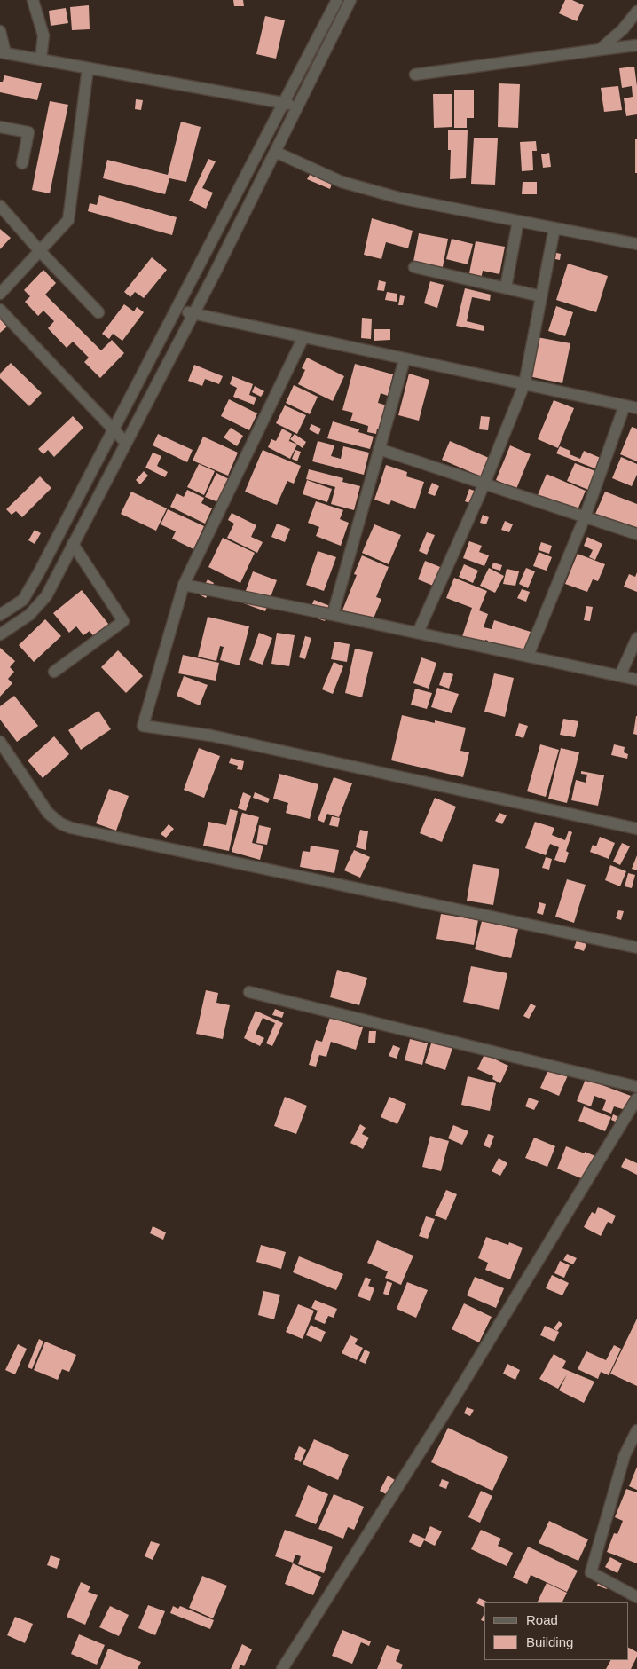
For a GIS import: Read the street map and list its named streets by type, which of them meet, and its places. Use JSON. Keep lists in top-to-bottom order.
{
  "legend": ["Road", "Building"]
}
